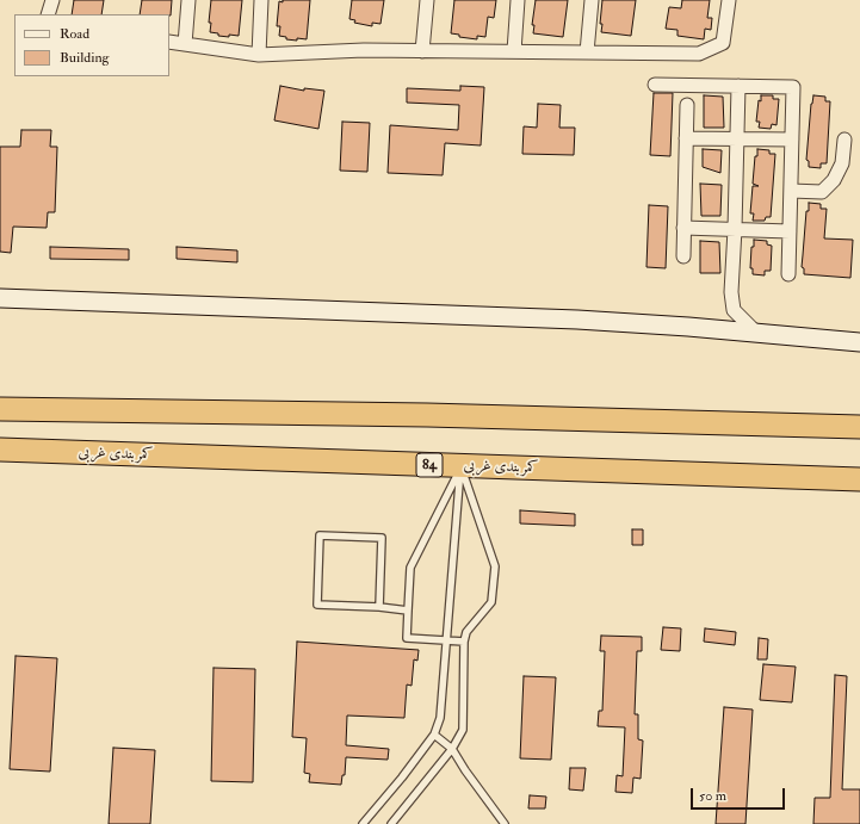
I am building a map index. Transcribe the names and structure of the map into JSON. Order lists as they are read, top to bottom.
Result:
{
  "streets": {
    "highway": ["کمربندی غربی", "84"]
  },
  "legend": ["Road", "Building"],
  "scale_bar": "50 m"
}
